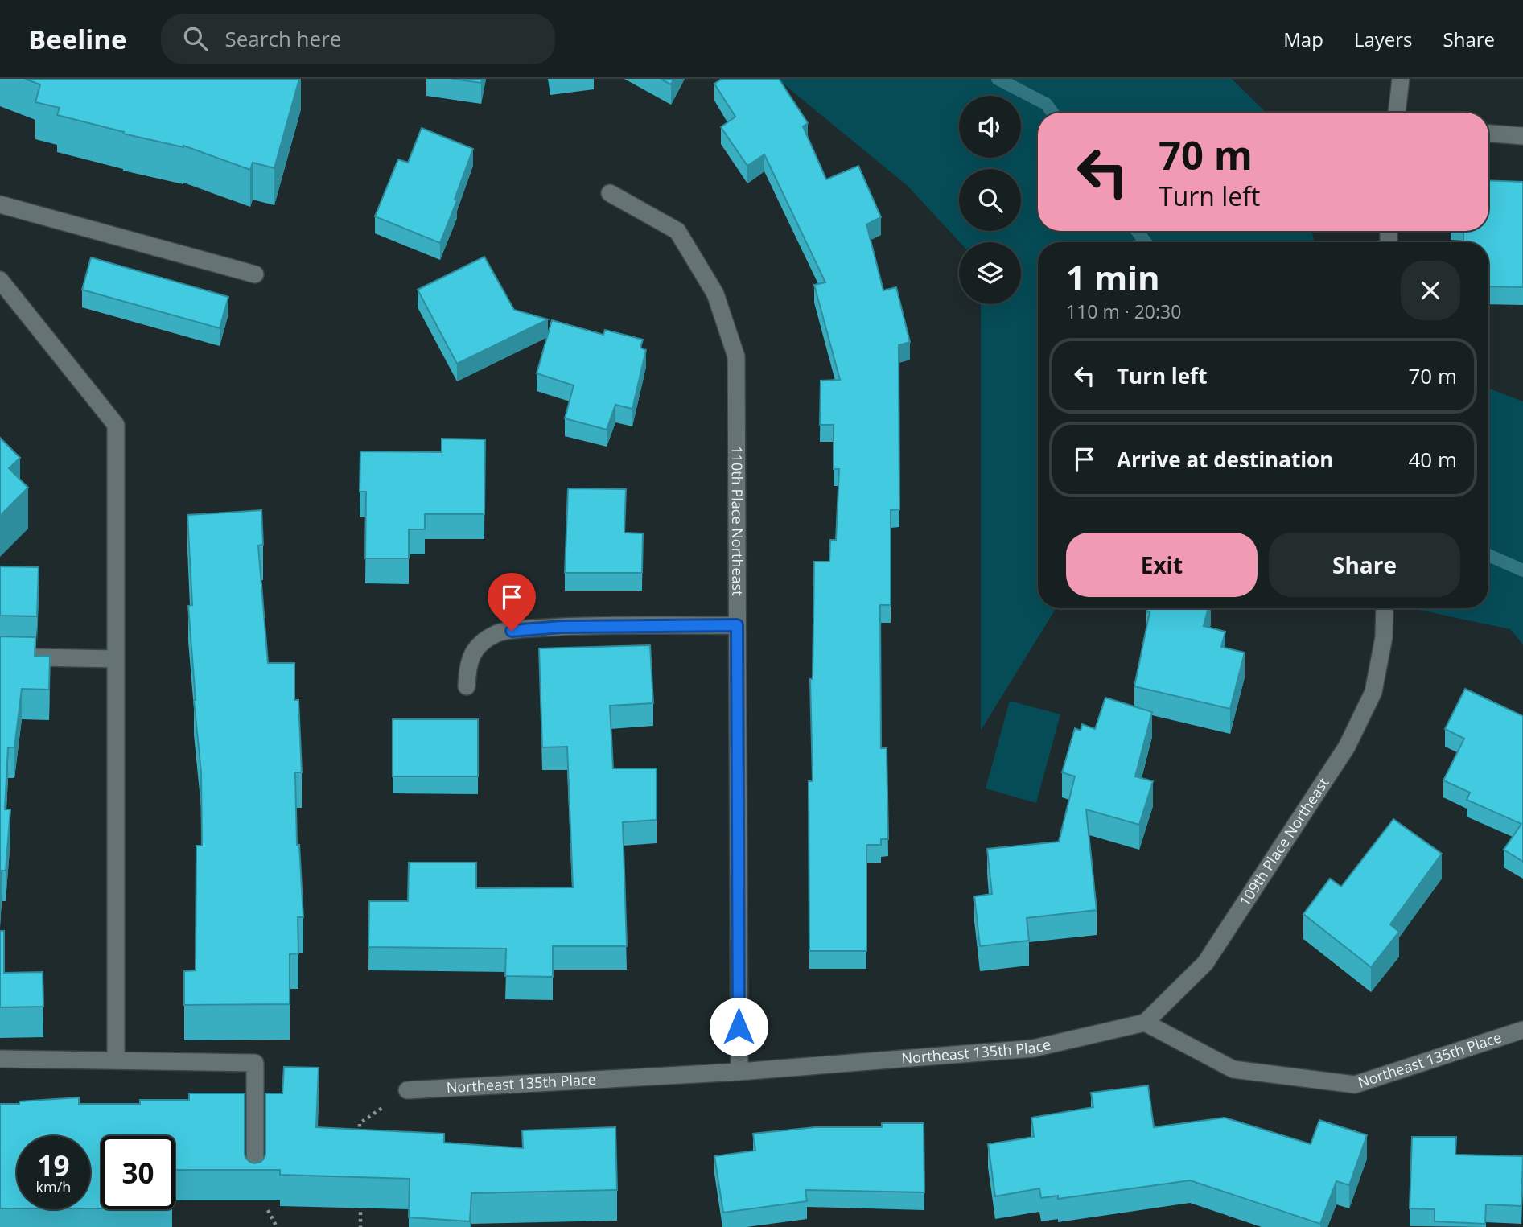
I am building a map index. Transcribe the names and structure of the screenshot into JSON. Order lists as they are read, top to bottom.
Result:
{
  "streets": {
    "street": ["110th Place Northeast", "109th Place Northeast", "Northeast 135th Place"]
  },
  "crossings": [
    ["110th Place Northeast", "Northeast 135th Place"],
    ["109th Place Northeast", "Northeast 135th Place"]
  ],
  "page": {
    "header": "Beeline",
    "search": "Search here",
    "nav": ["Map", "Layers", "Share"],
    "turn": ["70 m", "Turn left"],
    "heading": ["1 min", "110 m · 20:30"],
    "list": [
      {
        "name": "Turn left",
        "value": "70 m"
      },
      {
        "name": "Arrive at destination",
        "value": "40 m"
      }
    ],
    "buttons": ["Exit", "Share"],
    "speed": "19 km/h",
    "limit": "30"
  }
}
